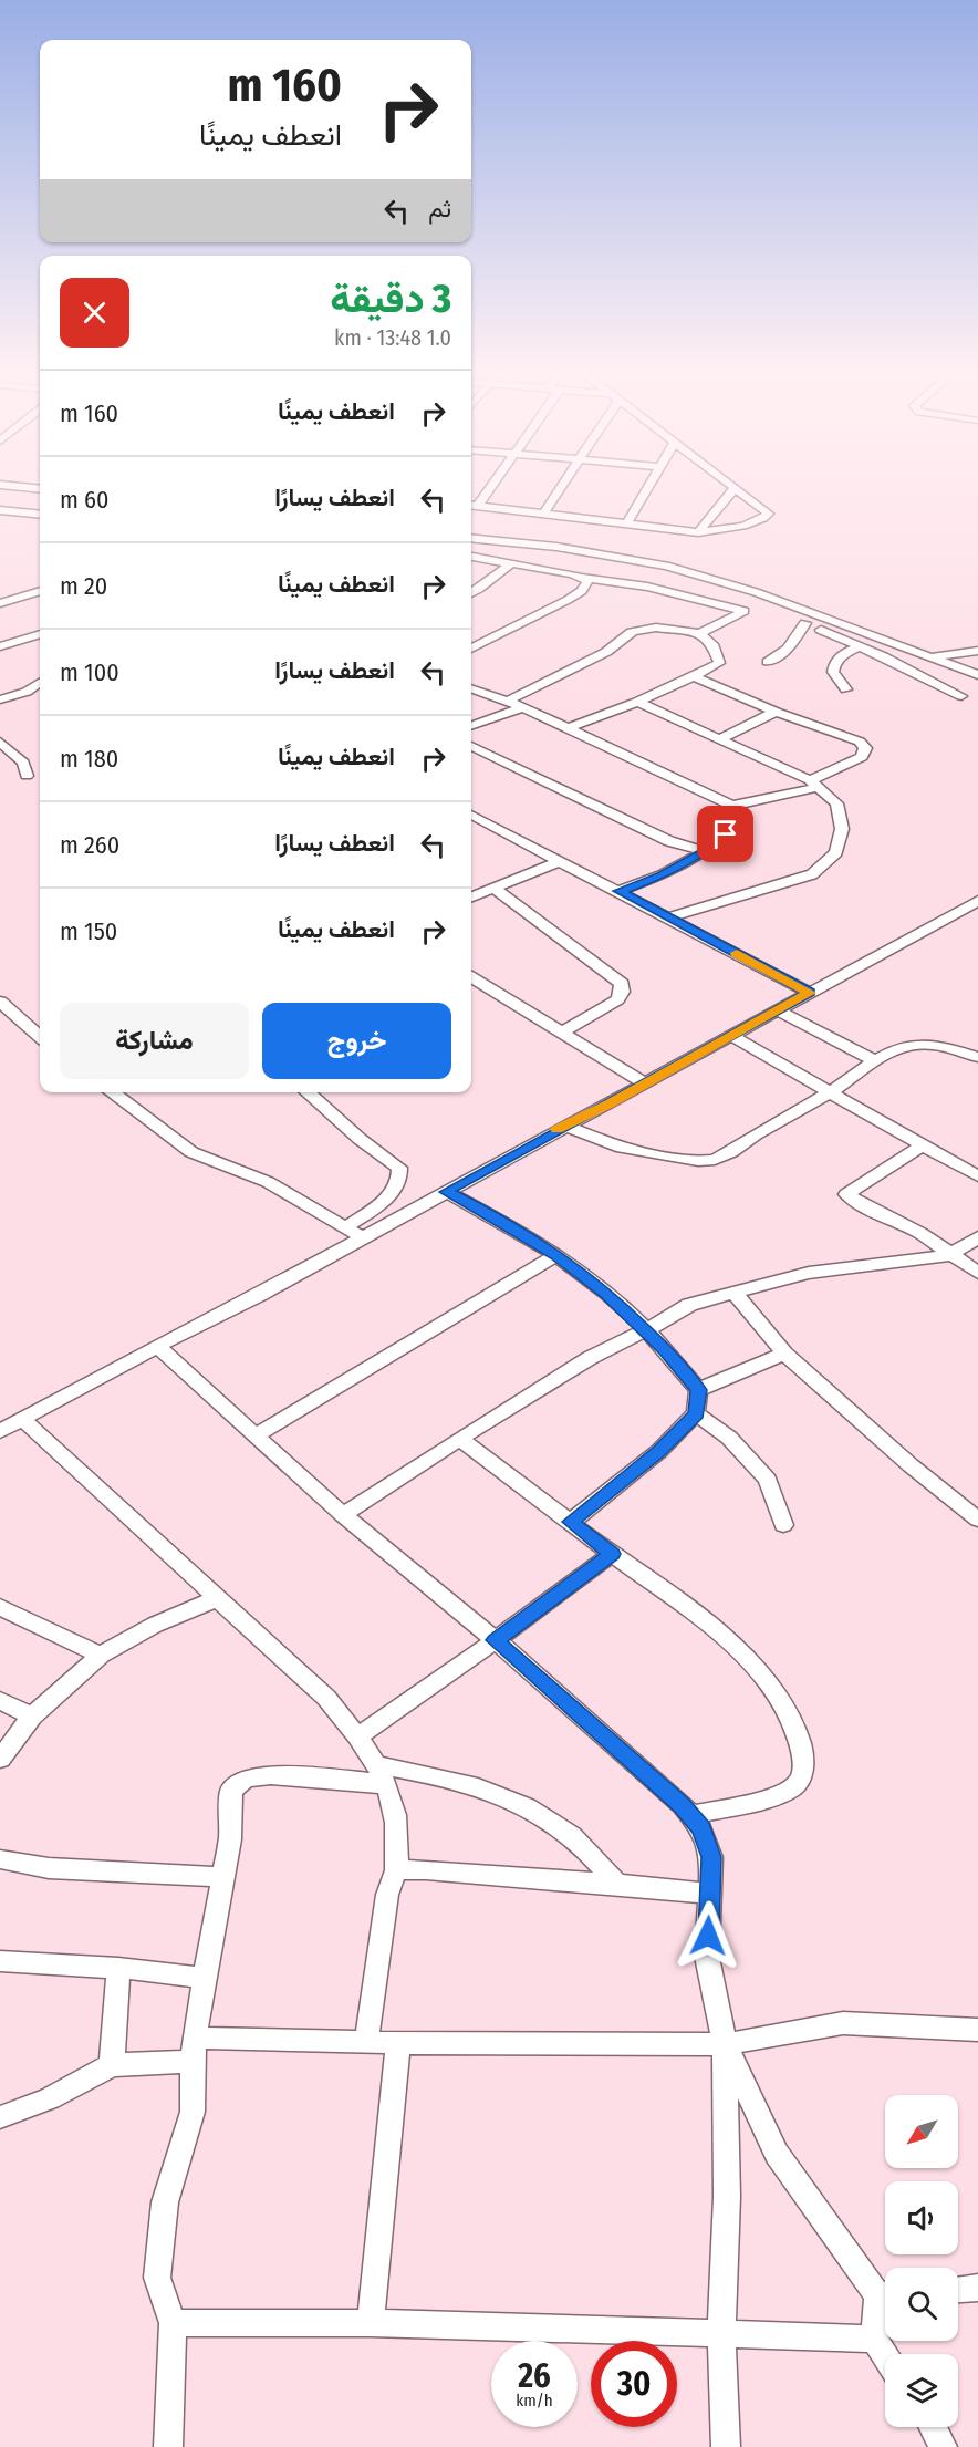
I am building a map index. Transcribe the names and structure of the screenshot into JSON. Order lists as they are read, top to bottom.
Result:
{
  "north": "bottom left",
  "page": {
    "turn": ["160 m", "انعطف يمينًا"],
    "then": "ثم",
    "heading": ["3 دقيقة", "1.0 km · 13:48"],
    "list": [
      {
        "name": "انعطف يمينًا",
        "value": "160 m"
      },
      {
        "name": "انعطف يسارًا",
        "value": "60 m"
      },
      {
        "name": "انعطف يمينًا",
        "value": "20 m"
      },
      {
        "name": "انعطف يسارًا",
        "value": "100 m"
      },
      {
        "name": "انعطف يمينًا",
        "value": "180 m"
      },
      {
        "name": "انعطف يسارًا",
        "value": "260 m"
      },
      {
        "name": "انعطف يمينًا",
        "value": "150 m"
      }
    ],
    "buttons": ["خروج", "مشاركة"],
    "speed": "26 km/h",
    "limit": "30"
  }
}
